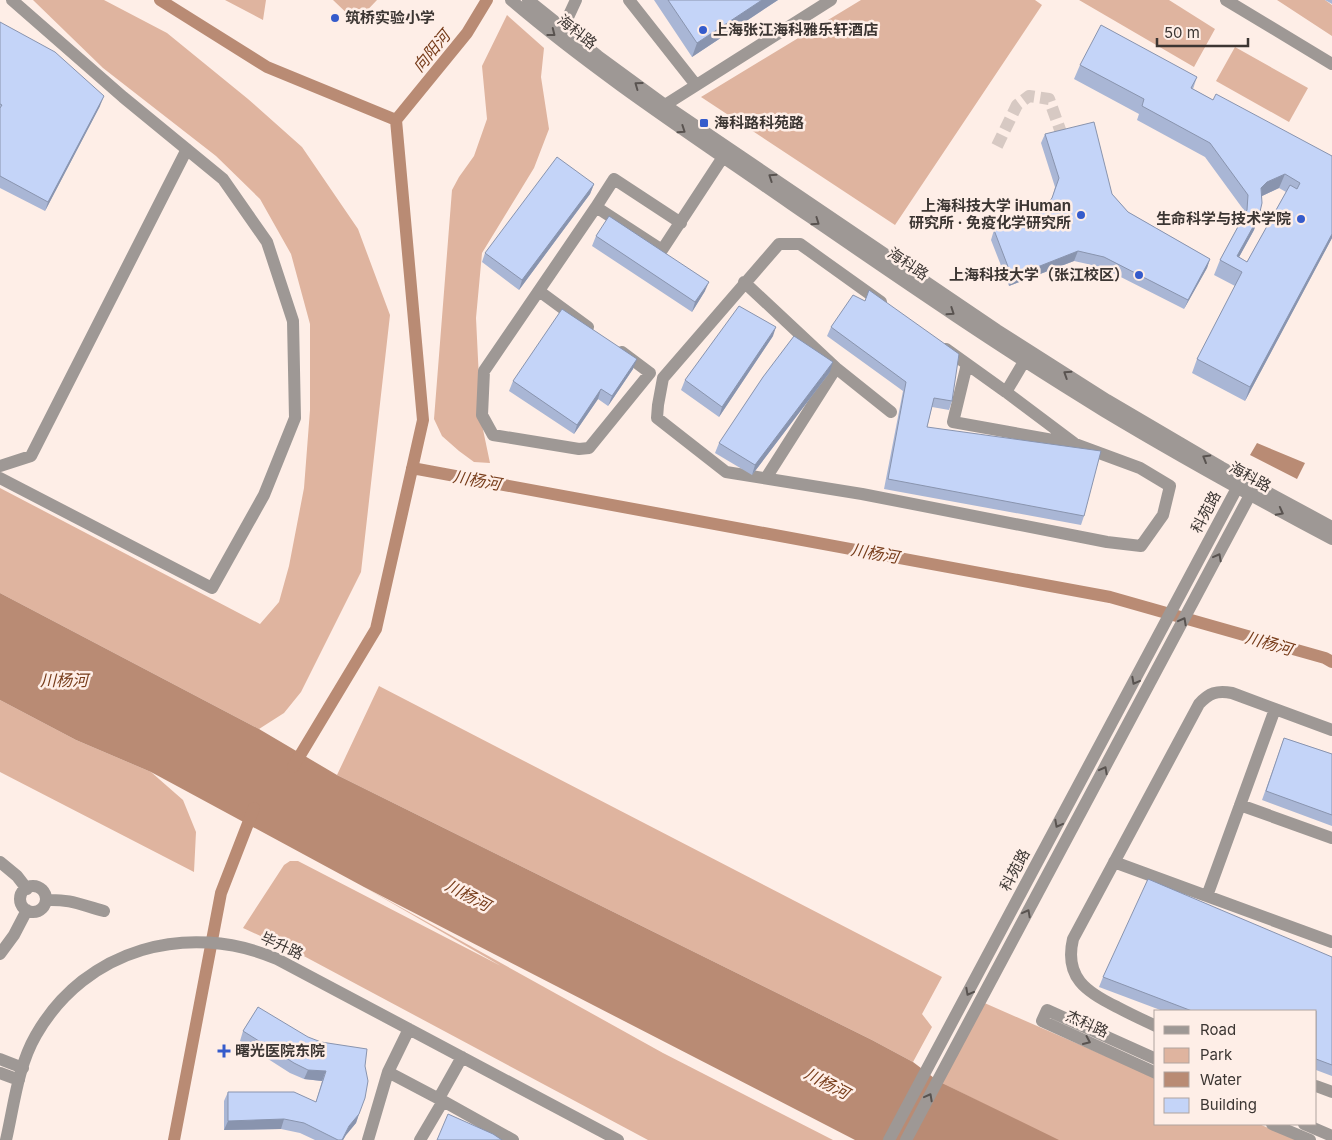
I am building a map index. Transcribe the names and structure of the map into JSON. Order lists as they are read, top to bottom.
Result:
{
  "streets": {
    "street": [
      "海科路",
      "科苑路",
      "毕升路",
      "杰科路"
    ]
  },
  "crossings": [
    ["海科路", "科苑路"]
  ],
  "water": ["向阳河", "川杨河"],
  "places": {
    "other": [
      "筑桥实验小学",
      "上海张江海科雅乐轩酒店",
      "上海科技大学 iHuman 研究所 · 免疫化学研究所",
      "生命科学与技术学院",
      "上海科技大学（张江校区）"
    ],
    "transit": ["海科路科苑路"],
    "health": ["曙光医院东院"]
  },
  "legend": [
    "Road",
    "Park",
    "Water",
    "Building"
  ],
  "scale_bar": "50 m"
}
